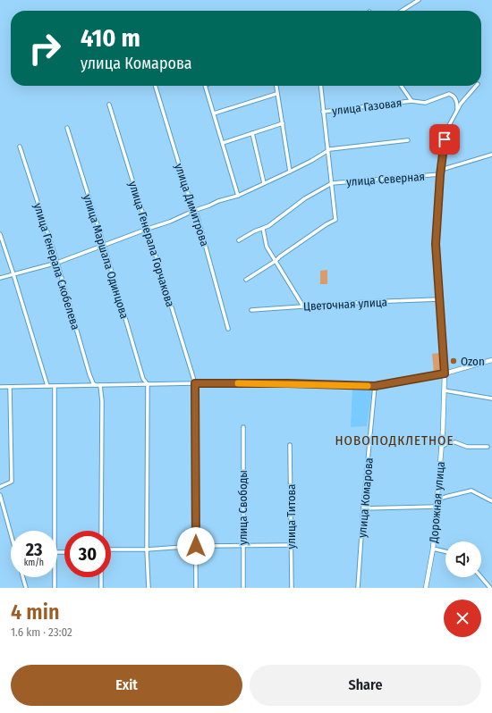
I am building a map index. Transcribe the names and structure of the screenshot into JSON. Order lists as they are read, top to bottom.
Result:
{
  "streets": {
    "street": [
      "улица Газовая",
      "улица Северная",
      "улица Димитрова",
      "улица Генерала Горчакова",
      "улица Маршала Одинцова",
      "улица Генерала Скобелева",
      "Цветочная улица",
      "улица Комарова",
      "Дорожная улица",
      "улица Свободы",
      "улица Титова"
    ]
  },
  "districts": ["НОВОПОДКЛЕТНОЕ"],
  "places": ["Ozon"],
  "page": {
    "turn": ["410 m", "улица Комарова"],
    "speed": "23 km/h",
    "limit": "30",
    "heading": ["4 min", "1.6 km · 23:02"],
    "buttons": ["Exit", "Share"]
  }
}
